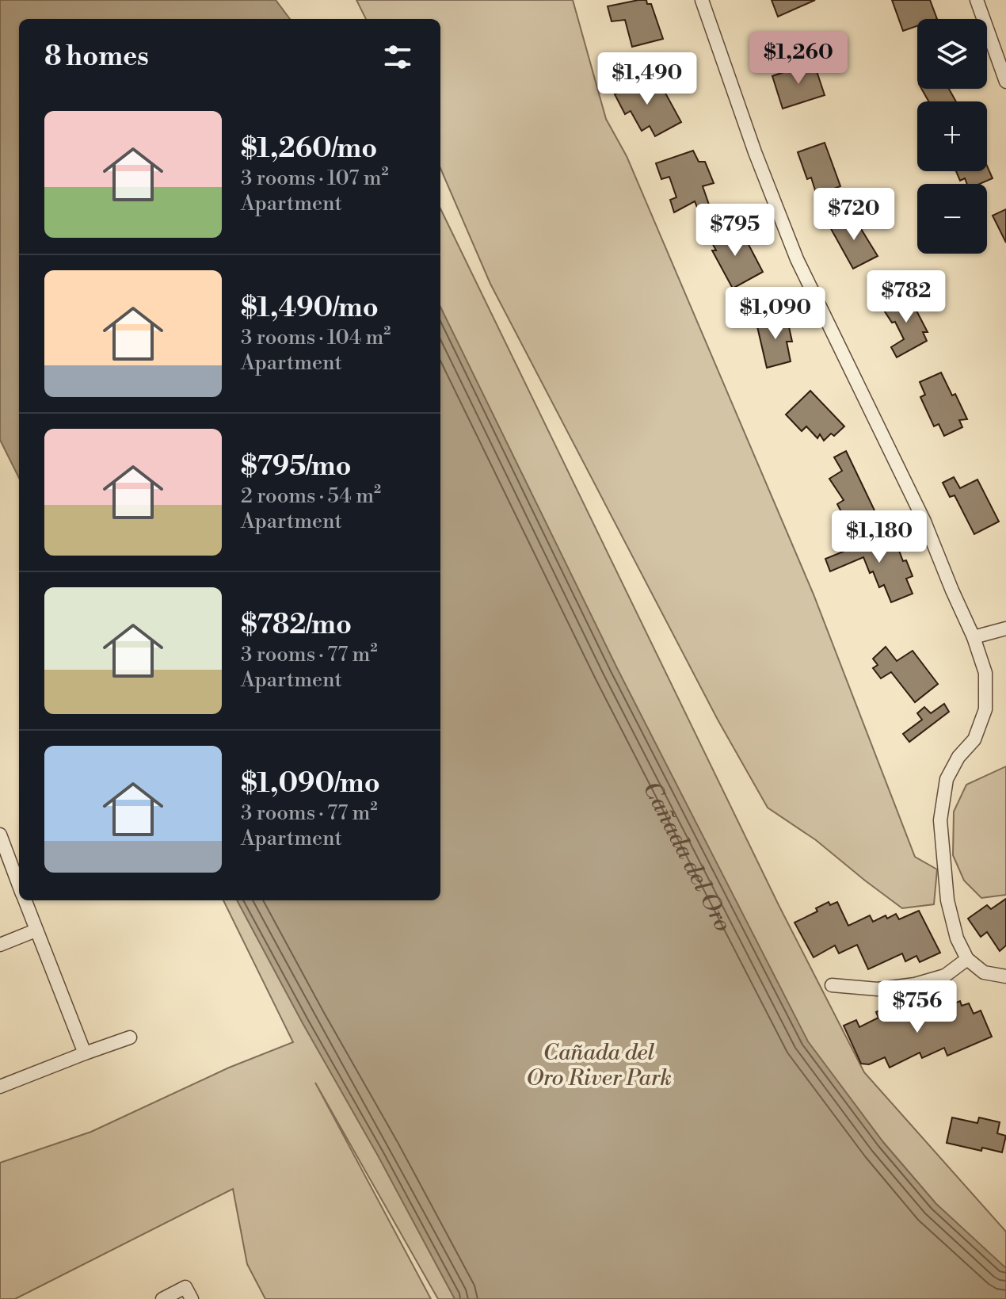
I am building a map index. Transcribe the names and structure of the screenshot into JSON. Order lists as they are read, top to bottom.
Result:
{
  "water": ["Cañada del Oro"],
  "parks": ["Cañada del Oro River Park"],
  "page": {
    "map_buttons": ["+", "−"],
    "heading": "8 homes",
    "price": [
      "$1,260",
      "$1,490",
      "$720",
      "$795",
      "$782",
      "$1,090",
      "$1,180",
      "$756"
    ],
    "list": [
      {
        "name": "$1,260/mo",
        "note": "3 rooms · 107 m² · Apartment"
      },
      {
        "name": "$1,490/mo",
        "note": "3 rooms · 104 m² · Apartment"
      },
      {
        "name": "$795/mo",
        "note": "2 rooms · 54 m² · Apartment"
      },
      {
        "name": "$782/mo",
        "note": "3 rooms · 77 m² · Apartment"
      },
      {
        "name": "$1,090/mo",
        "note": "3 rooms · 77 m² · Apartment"
      }
    ]
  }
}
